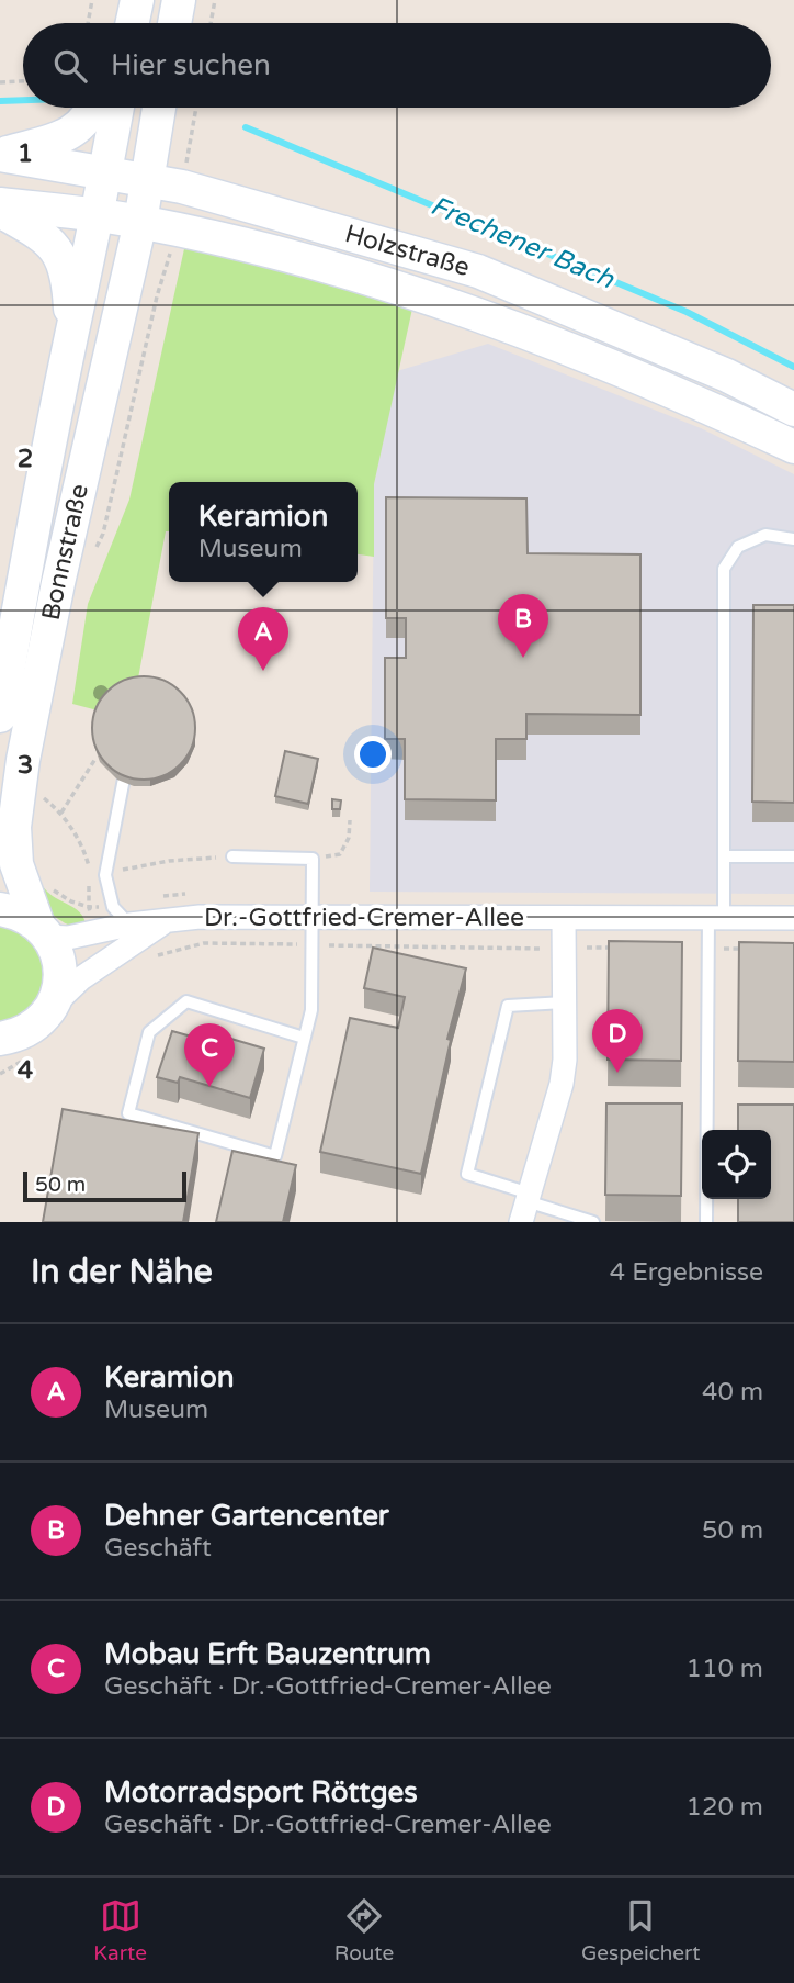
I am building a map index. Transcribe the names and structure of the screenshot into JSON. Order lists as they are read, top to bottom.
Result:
{
  "streets": {
    "main road": ["Holzstraße", "Bonnstraße"],
    "street": ["Dr.-Gottfried-Cremer-Allee"]
  },
  "crossings": [
    ["Holzstraße", "Bonnstraße"],
    ["Bonnstraße", "Dr.-Gottfried-Cremer-Allee"]
  ],
  "water": ["Frechener Bach"],
  "scale_bar": "50 m",
  "page": {
    "search": "Hier suchen",
    "popup": ["Keramion", "Museum"],
    "pins": [
      "B",
      "A",
      "D",
      "C"
    ],
    "scale": "50 m",
    "heading": ["In der Nähe", "4 Ergebnisse"],
    "list": [
      {
        "mark": "A",
        "name": "Keramion",
        "note": "Museum",
        "value": "40 m"
      },
      {
        "mark": "B",
        "name": "Dehner Gartencenter",
        "note": "Geschäft",
        "value": "50 m"
      },
      {
        "mark": "C",
        "name": "Mobau Erft Bauzentrum",
        "note": "Geschäft · Dr.-Gottfried-Cremer-Allee",
        "value": "110 m"
      },
      {
        "mark": "D",
        "name": "Motorradsport Röttges",
        "note": "Geschäft · Dr.-Gottfried-Cremer-Allee",
        "value": "120 m"
      }
    ],
    "nav": ["Karte", "Route", "Gespeichert"]
  },
  "grid": {
    "rows": [
      "1",
      "2",
      "3",
      "4"
    ]
  }
}
